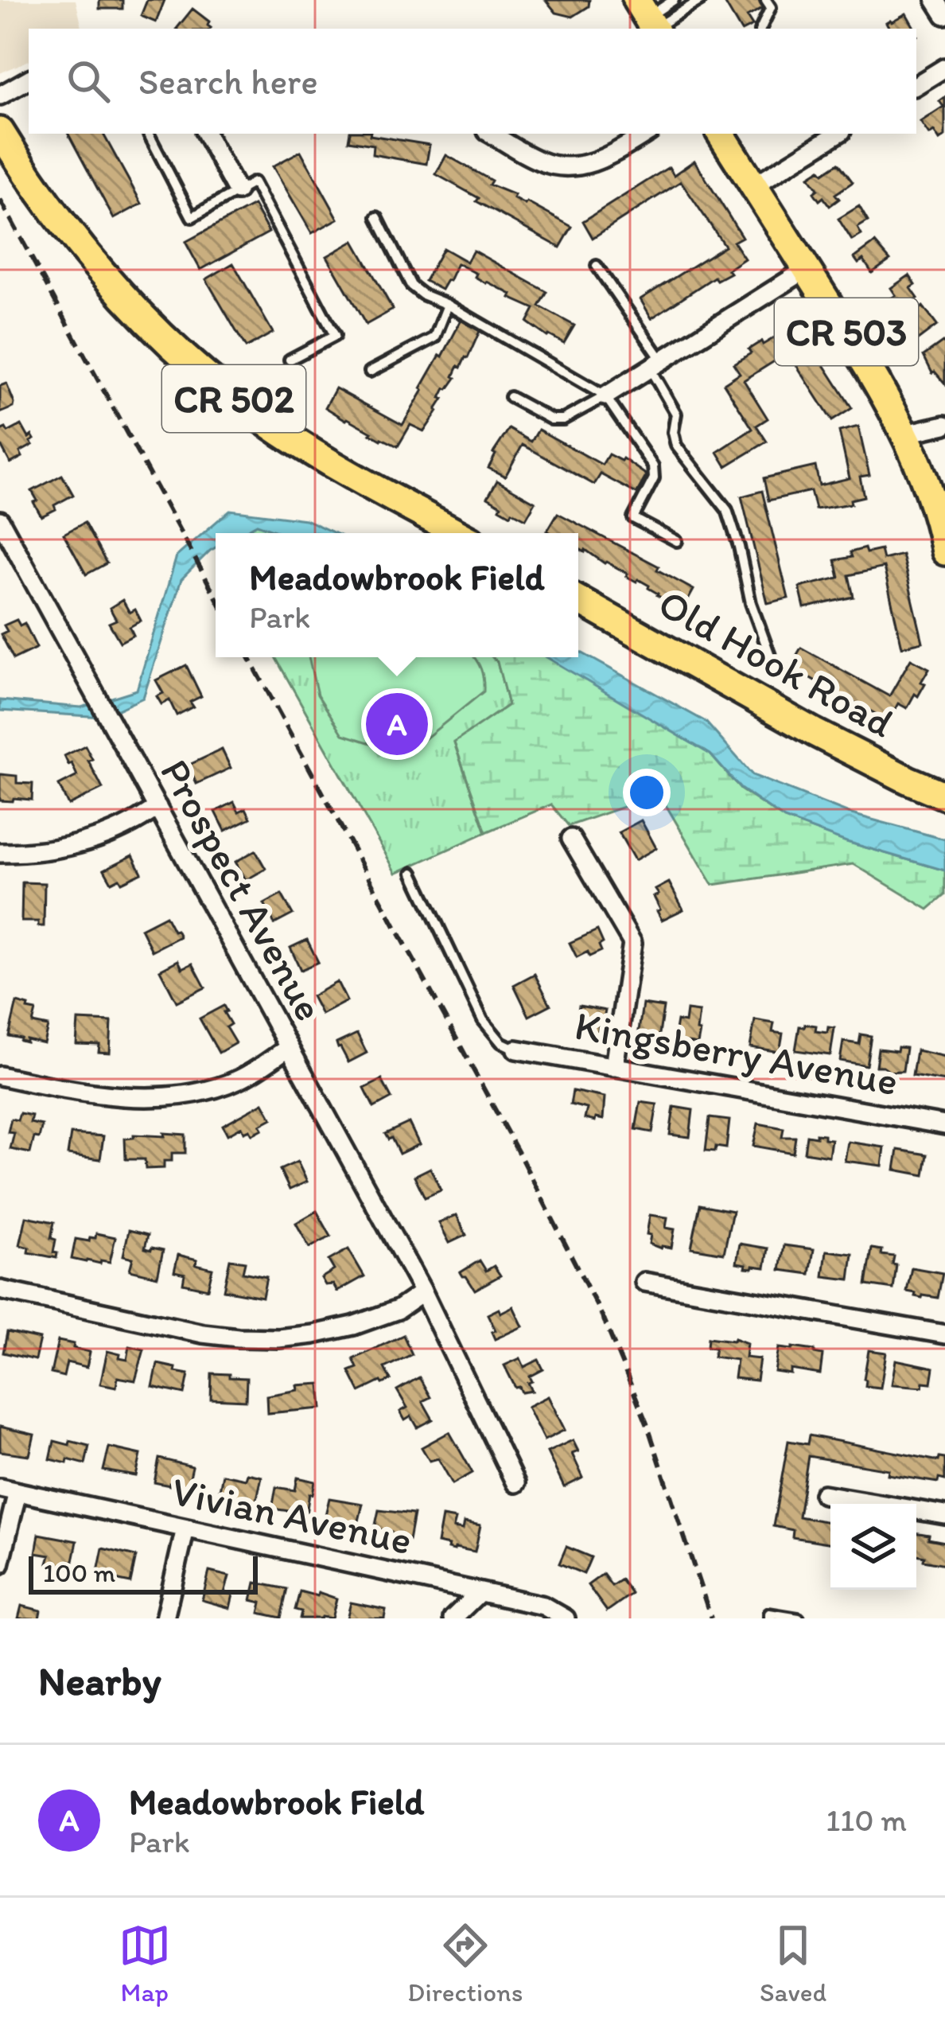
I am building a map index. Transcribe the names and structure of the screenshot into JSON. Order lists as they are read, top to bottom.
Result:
{
  "streets": {
    "main road": ["CR 503", "CR 502", "Old Hook Road"],
    "street": ["Prospect Avenue", "Kingsberry Avenue", "Vivian Avenue"]
  },
  "scale_bar": "100 m",
  "page": {
    "search": "Search here",
    "popup": ["Meadowbrook Field", "Park"],
    "pins": "A",
    "scale": "100 m",
    "heading": "Nearby",
    "list": [
      {
        "mark": "A",
        "name": "Meadowbrook Field",
        "note": "Park",
        "value": "110 m"
      }
    ],
    "nav": ["Map", "Directions", "Saved"]
  }
}
